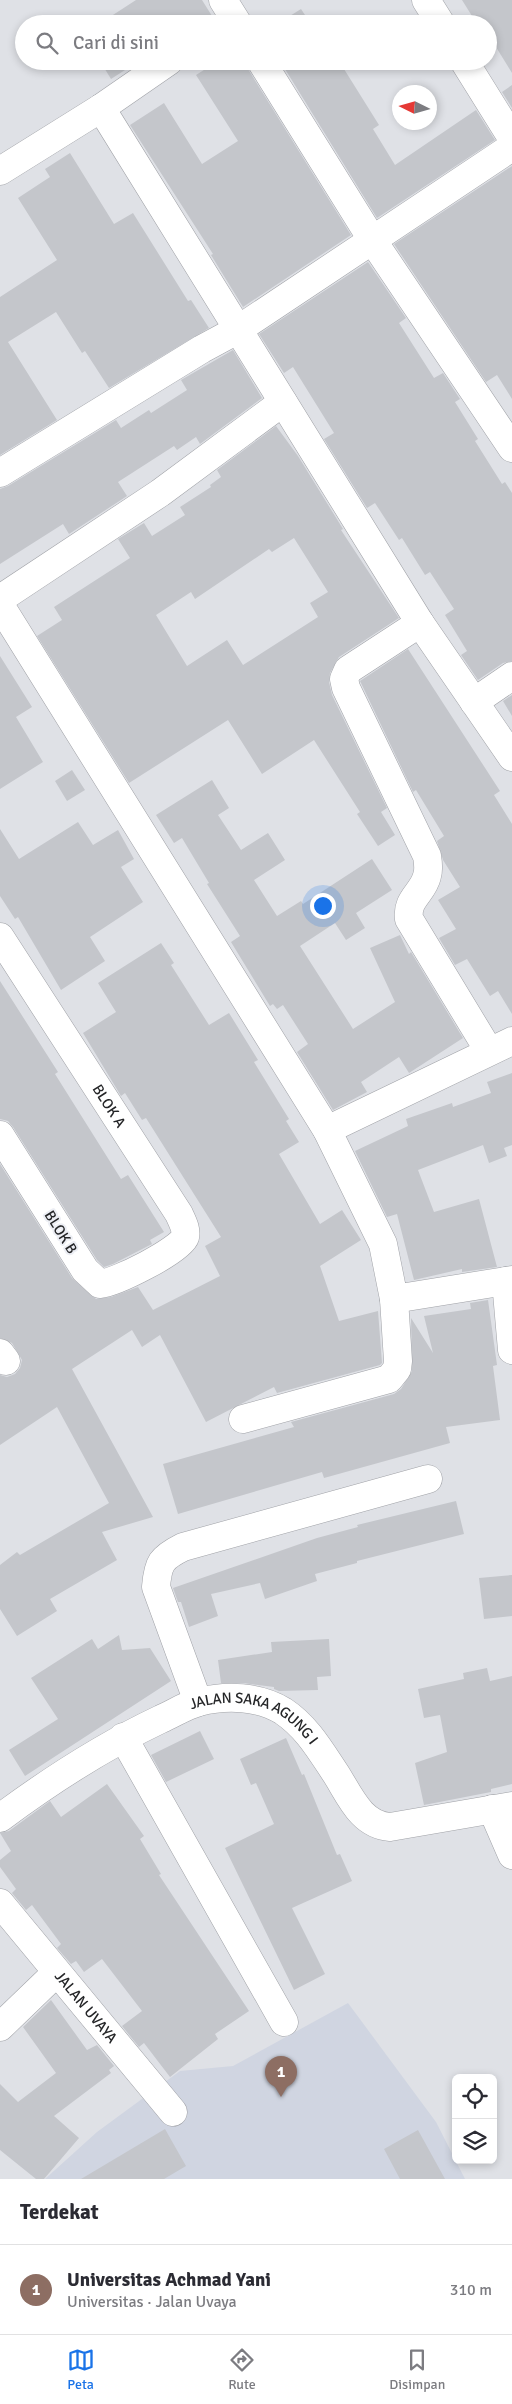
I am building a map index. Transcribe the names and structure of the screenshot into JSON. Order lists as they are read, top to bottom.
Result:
{
  "streets": {
    "street": [
      "BLOK A",
      "BLOK B",
      "JALAN SAKA AGUNG I",
      "JALAN UVAYA"
    ]
  },
  "crossings": [
    ["BLOK A", "BLOK B"]
  ],
  "north": "left",
  "page": {
    "search": "Cari di sini",
    "pins": "1",
    "heading": "Terdekat",
    "list": [
      {
        "mark": "1",
        "name": "Universitas Achmad Yani",
        "note": "Universitas · Jalan Uvaya",
        "value": "310 m"
      }
    ],
    "nav": ["Peta", "Rute", "Disimpan"]
  }
}
